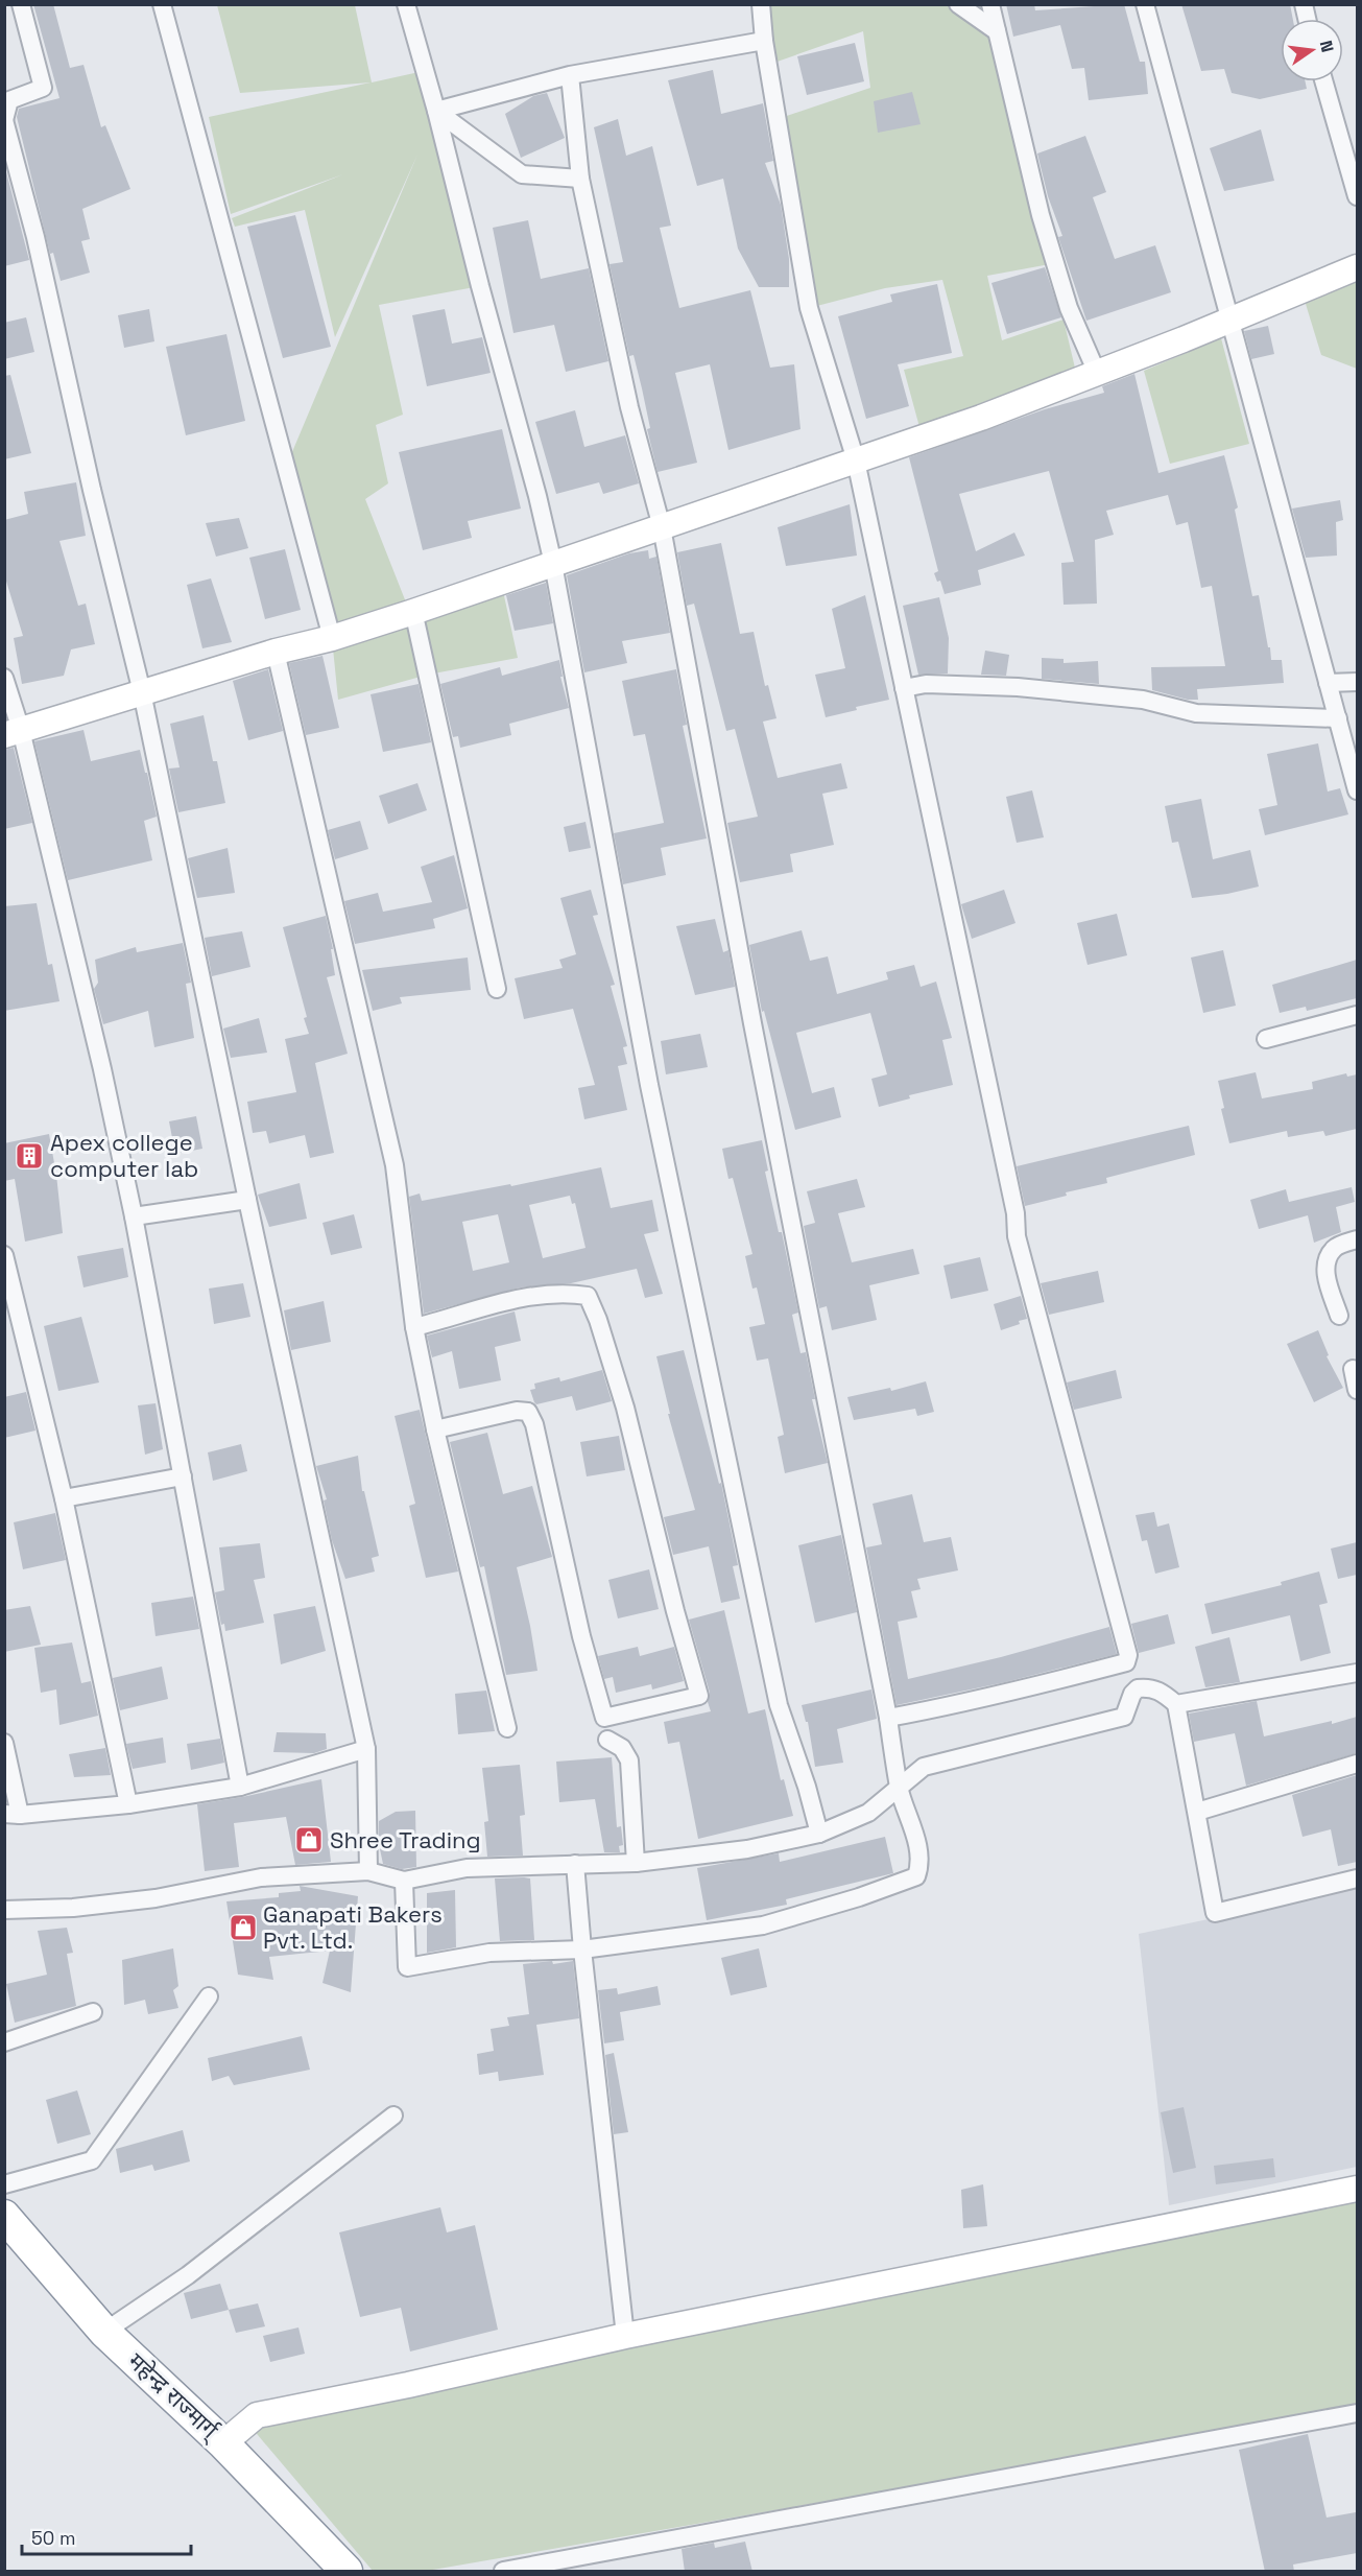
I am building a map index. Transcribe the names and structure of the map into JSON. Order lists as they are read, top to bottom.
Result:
{
  "streets": {
    "highway": ["महेन्द्र राज्मार्ग्"]
  },
  "places": {
    "building": ["Apex college computer lab"],
    "shop": ["Shree Trading", "Ganapati Bakers Pvt. Ltd."]
  },
  "scale_bar": "50 m",
  "north": "right"
}
